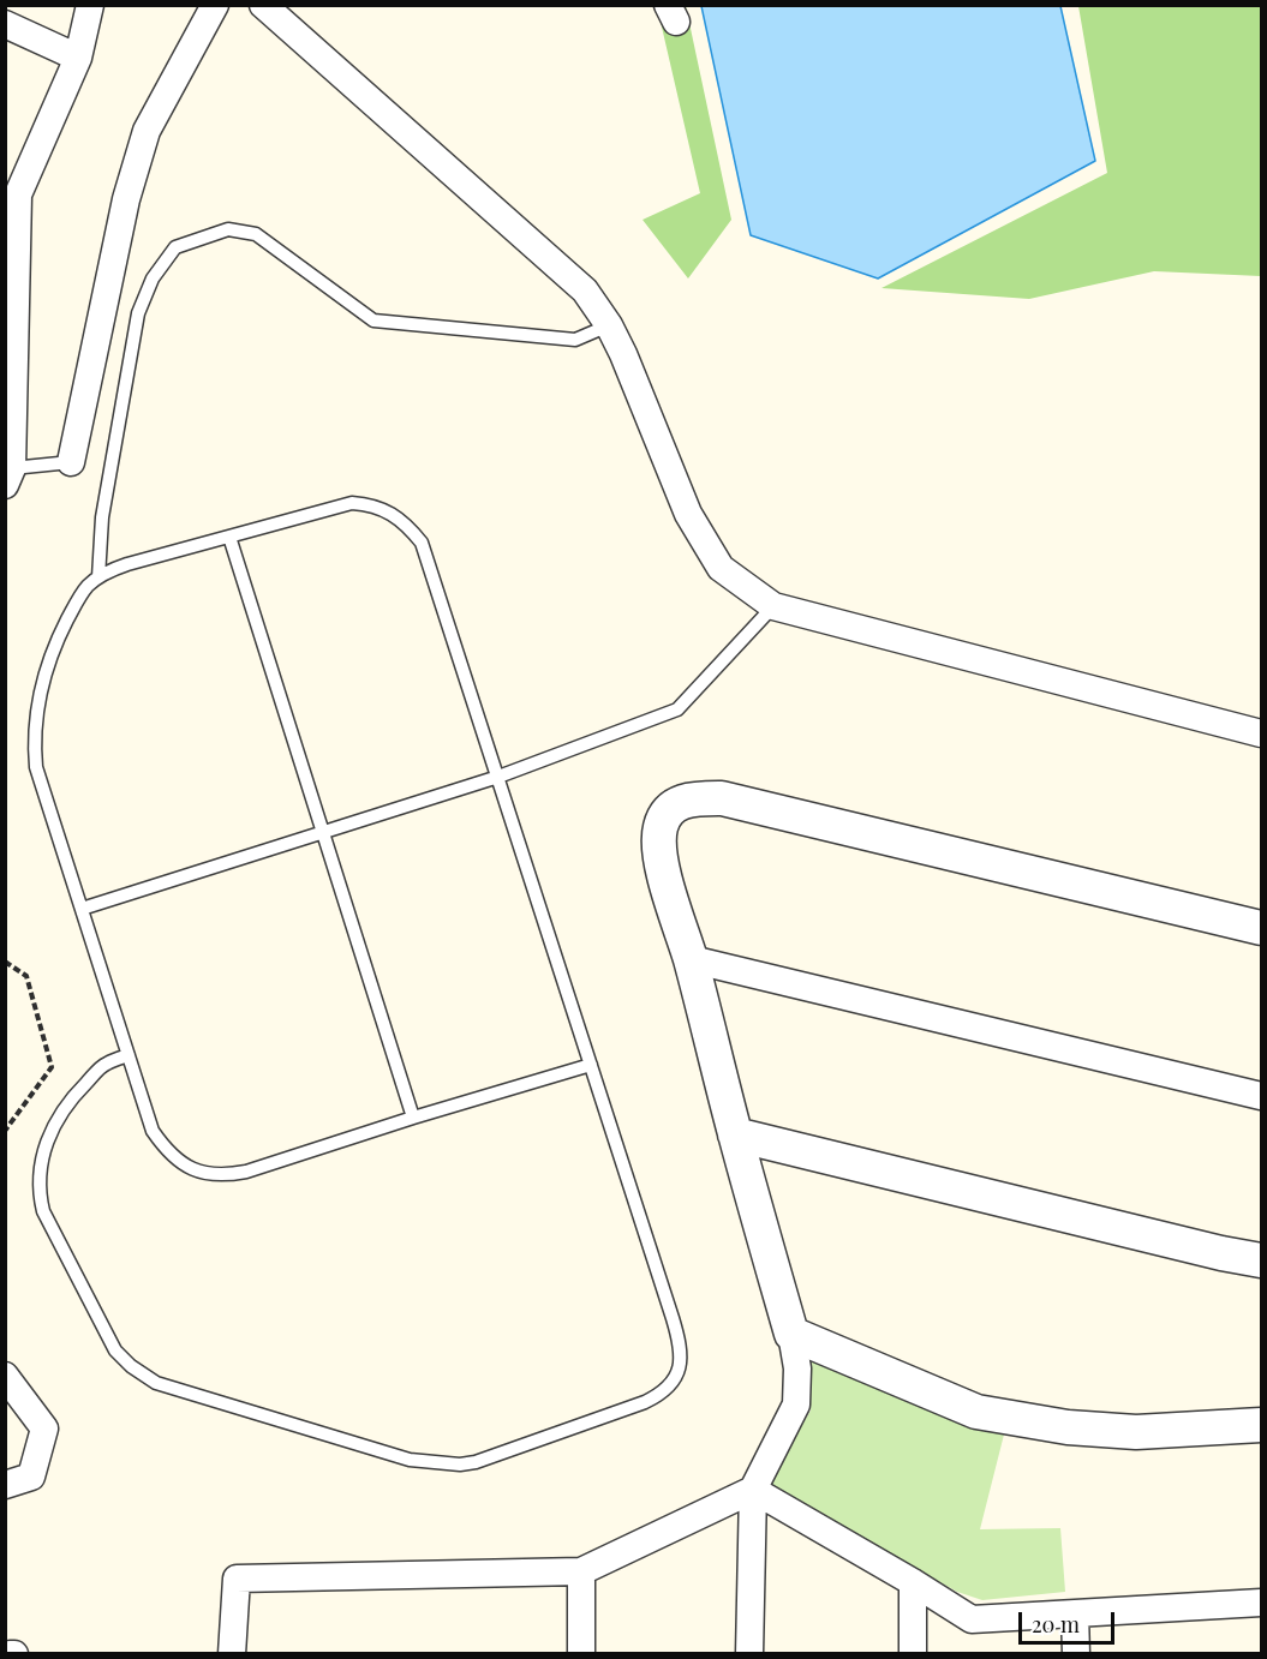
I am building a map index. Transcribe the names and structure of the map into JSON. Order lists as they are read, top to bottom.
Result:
{
  "scale_bar": "20 m"
}
